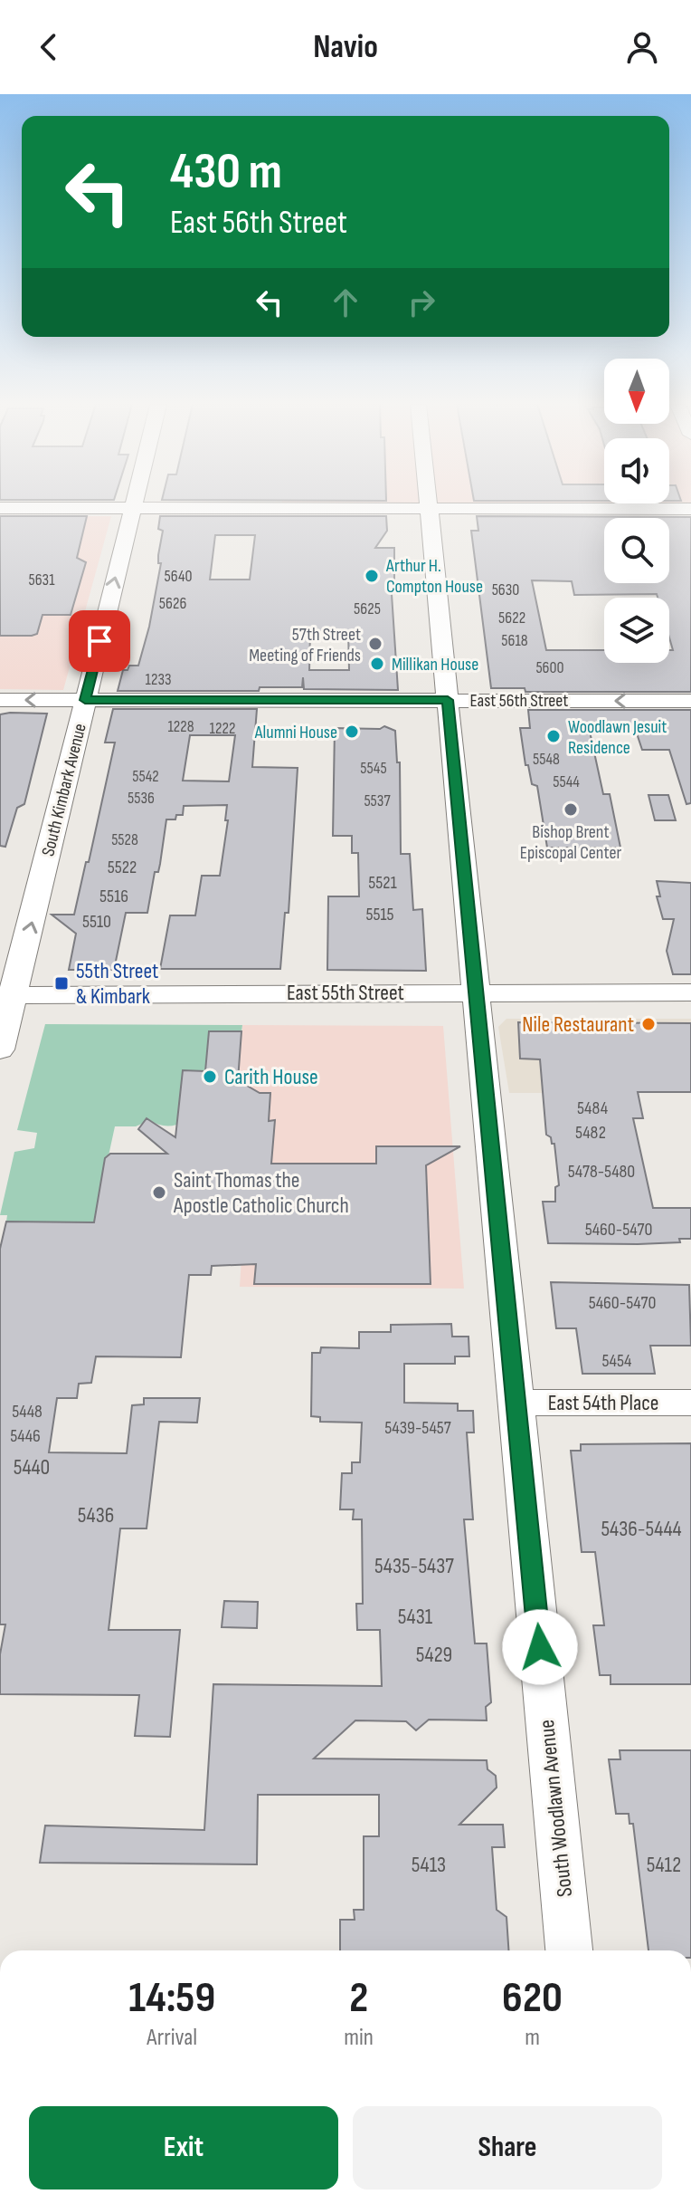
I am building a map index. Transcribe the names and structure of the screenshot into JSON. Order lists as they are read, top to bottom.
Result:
{
  "streets": {
    "street": [
      "East 56th Street",
      "South Kimbark Avenue",
      "East 55th Street",
      "East 54th Place",
      "South Woodlawn Avenue"
    ]
  },
  "crossings": [
    ["East 56th Street", "South Kimbark Avenue"],
    ["East 56th Street", "South Woodlawn Avenue"],
    ["South Kimbark Avenue", "East 55th Street"],
    ["East 55th Street", "South Woodlawn Avenue"],
    ["East 54th Place", "South Woodlawn Avenue"]
  ],
  "one_way": ["South Kimbark Avenue"],
  "places": {
    "other": [
      "Arthur H. Compton House",
      "57th Street Meeting of Friends",
      "Millikan House",
      "Alumni House",
      "Woodlawn Jesuit Residence",
      "Bishop Brent Episcopal Center",
      "Nile Restaurant",
      "Carith House",
      "Saint Thomas the Apostle Catholic Church"
    ],
    "transit": ["55th Street & Kimbark"]
  },
  "house_numbers": [
    "5640",
    "5631",
    "5630",
    "5626",
    "5625",
    "5622",
    "5618",
    "5600",
    "1233",
    "1228",
    "1222",
    "5548",
    "5545",
    "5542",
    "5544",
    "5536",
    "5537",
    "5528",
    "5522",
    "5521",
    "5516",
    "5515",
    "5510",
    "5484",
    "5482",
    "5478-5480",
    "5460-5470",
    "5460-5470",
    "5454",
    "5448",
    "5439-5457",
    "5446",
    "5440",
    "5436",
    "5436-5444",
    "5435-5437",
    "5431",
    "5429",
    "5413",
    "5412"
  ],
  "north": "bottom",
  "page": {
    "header": "Navio",
    "turn": ["430 m", "East 56th Street"],
    "eta": [
      "14:59",
      "Arrival",
      "2",
      "min",
      "620",
      "m"
    ],
    "buttons": ["Exit", "Share"]
  }
}
